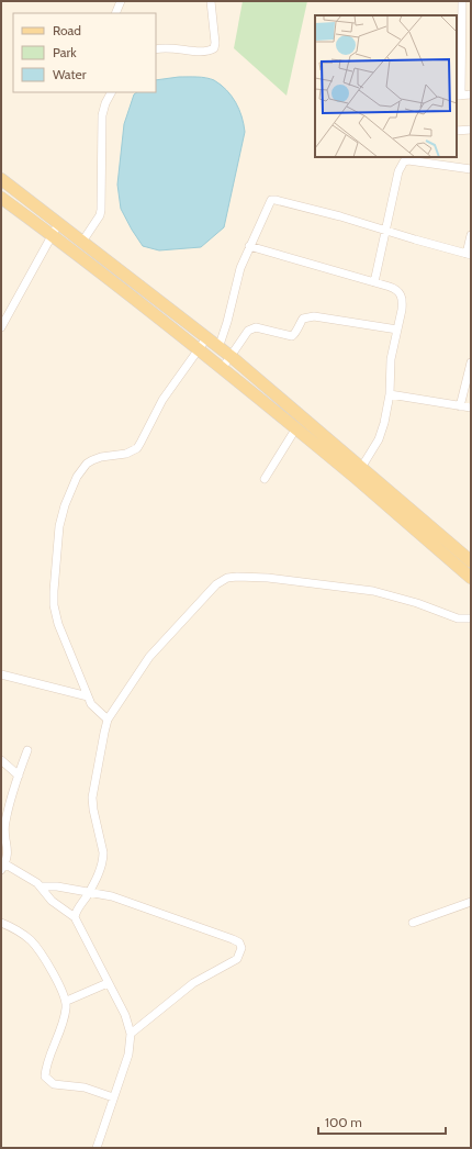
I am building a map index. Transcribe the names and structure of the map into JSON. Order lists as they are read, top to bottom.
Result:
{
  "legend": ["Road", "Park", "Water"],
  "scale_bar": "100 m"
}
